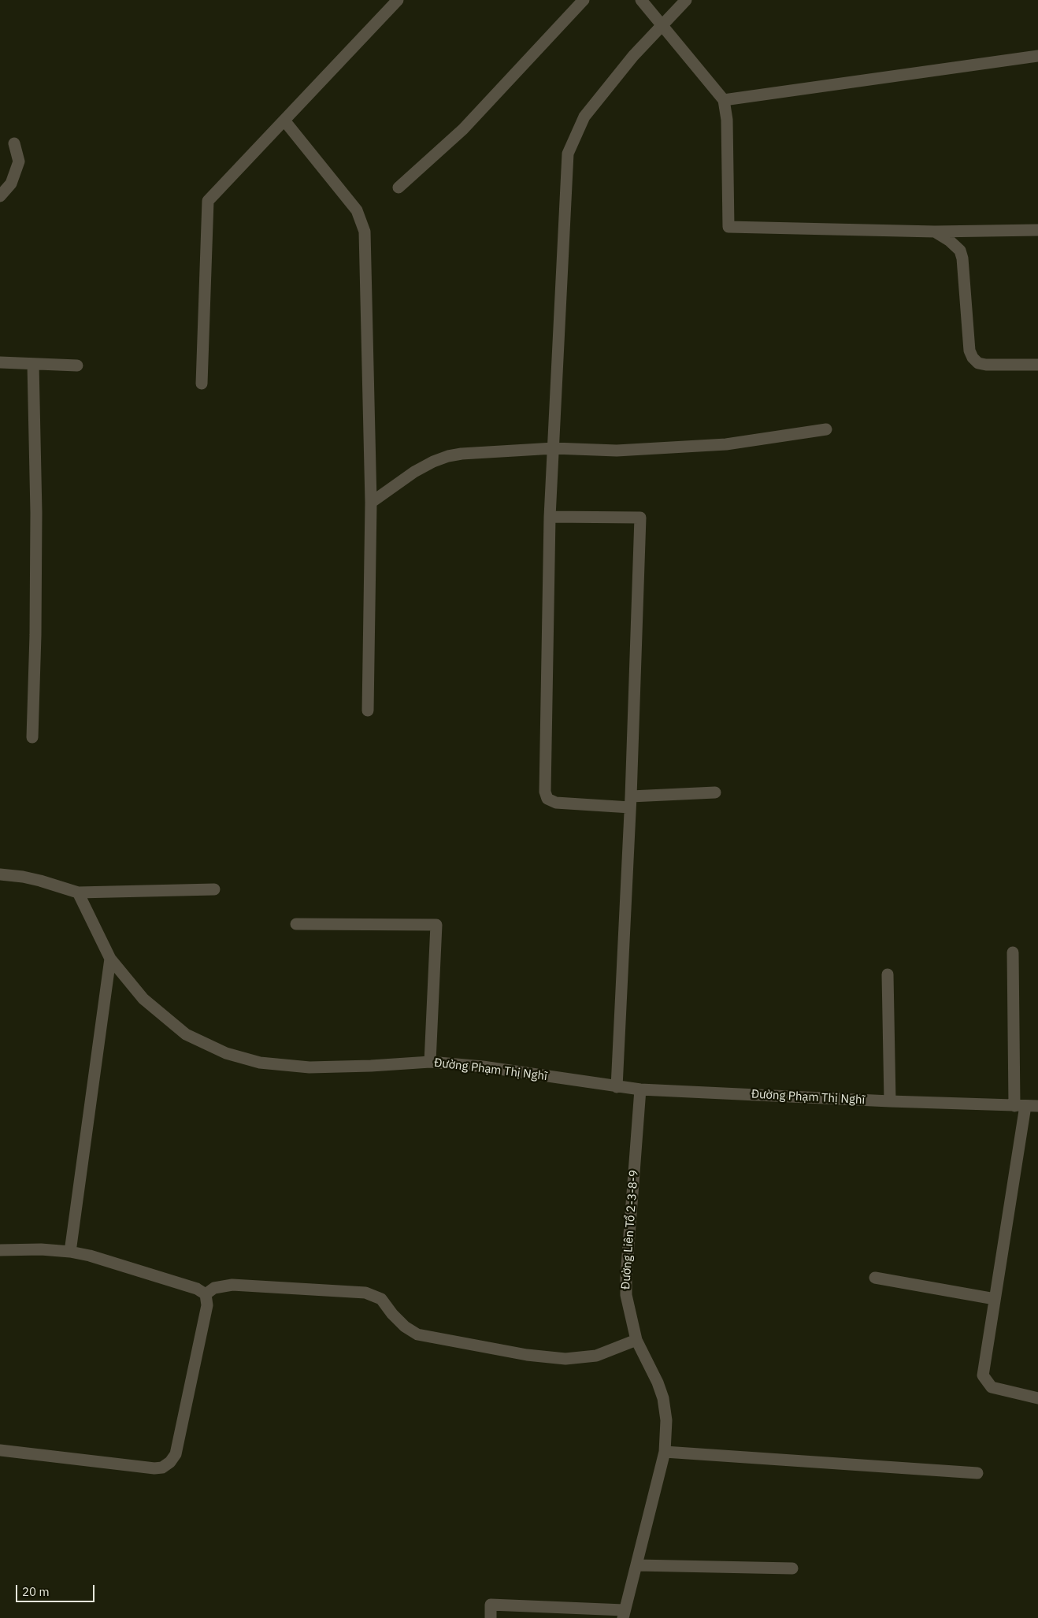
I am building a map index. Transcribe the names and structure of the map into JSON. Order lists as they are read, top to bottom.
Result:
{
  "streets": {
    "street": ["Đường Phạm Thị Nghĩ", "Đường Liên Tổ 2-3-8-9"]
  },
  "crossings": [
    ["Đường Phạm Thị Nghĩ", "Đường Liên Tổ 2-3-8-9"]
  ],
  "scale_bar": "20 m"
}
